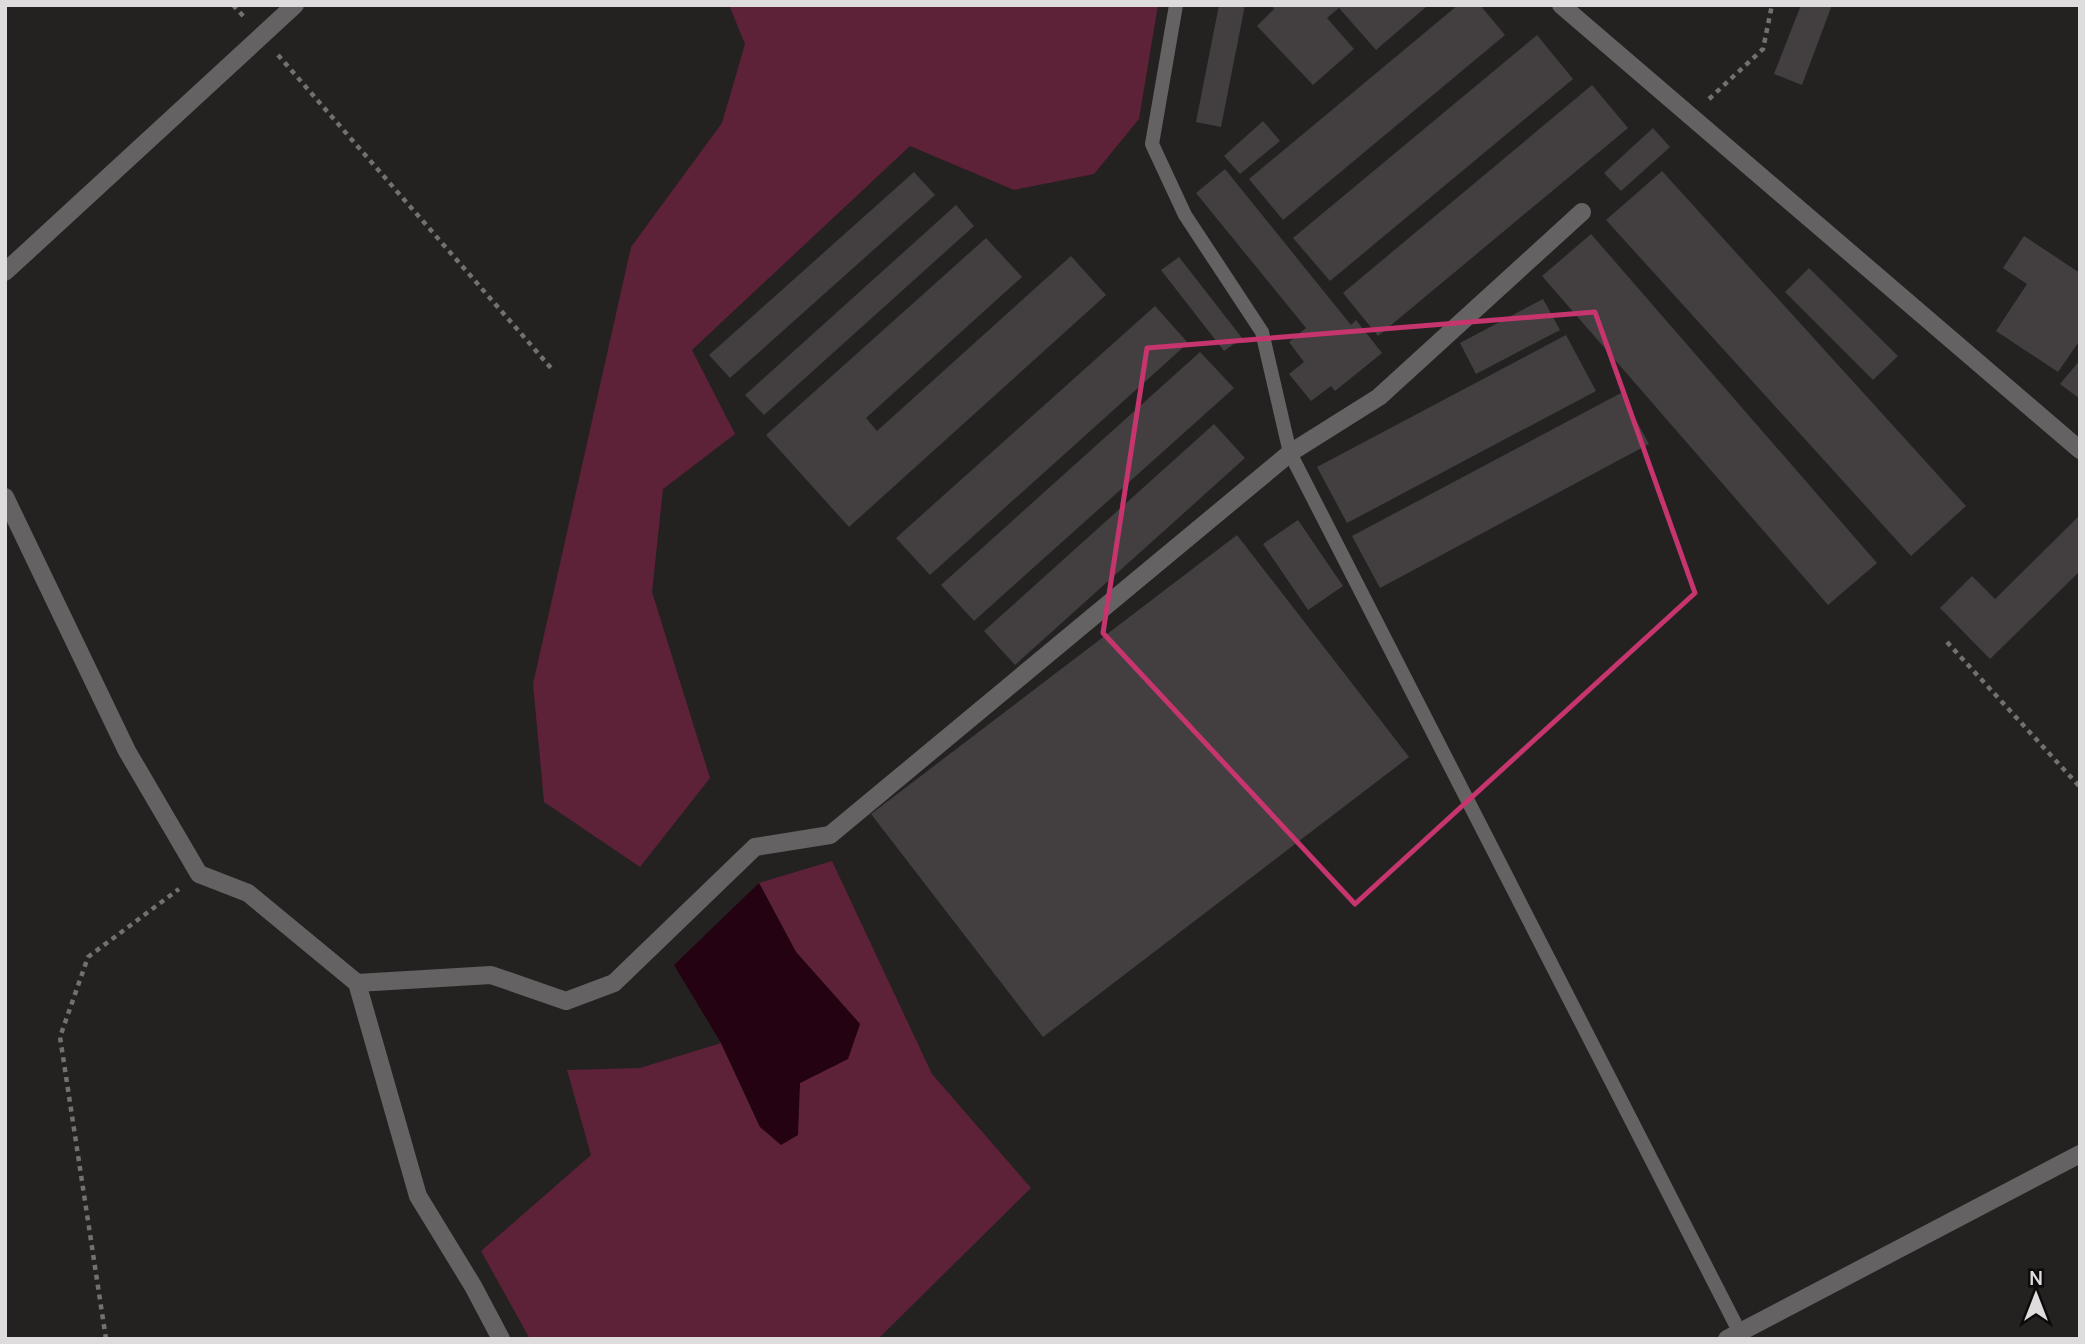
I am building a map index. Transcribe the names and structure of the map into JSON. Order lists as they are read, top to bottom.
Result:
{
  "north": "top"
}
